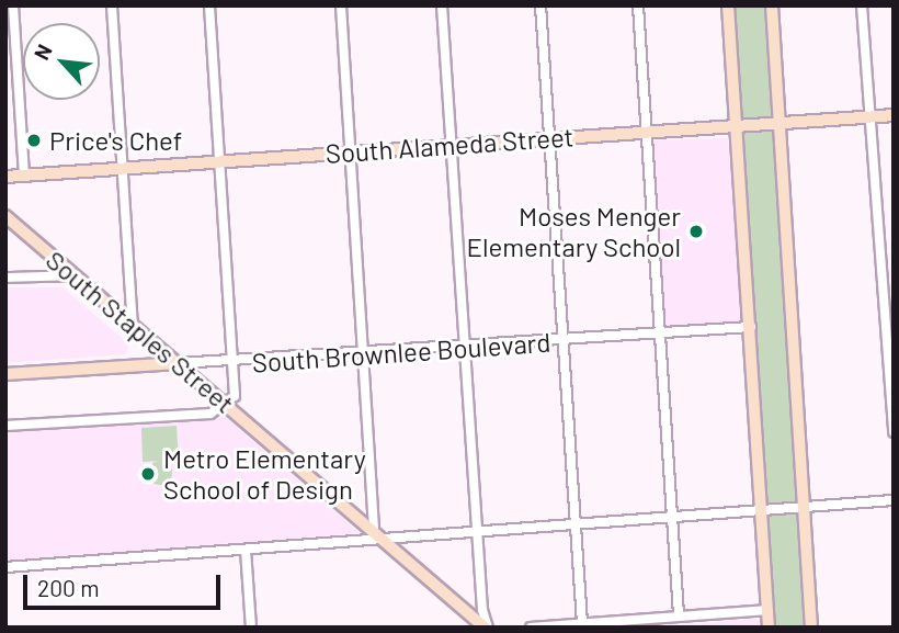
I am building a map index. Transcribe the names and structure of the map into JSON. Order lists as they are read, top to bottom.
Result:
{
  "streets": {
    "main road": ["South Alameda Street", "South Staples Street", "South Brownlee Boulevard"]
  },
  "crossings": [
    ["South Staples Street", "South Brownlee Boulevard"]
  ],
  "places": ["Price's Chef", "Moses Menger Elementary School", "Metro Elementary School of Design"],
  "scale_bar": "200 m",
  "north": "top left"
}
